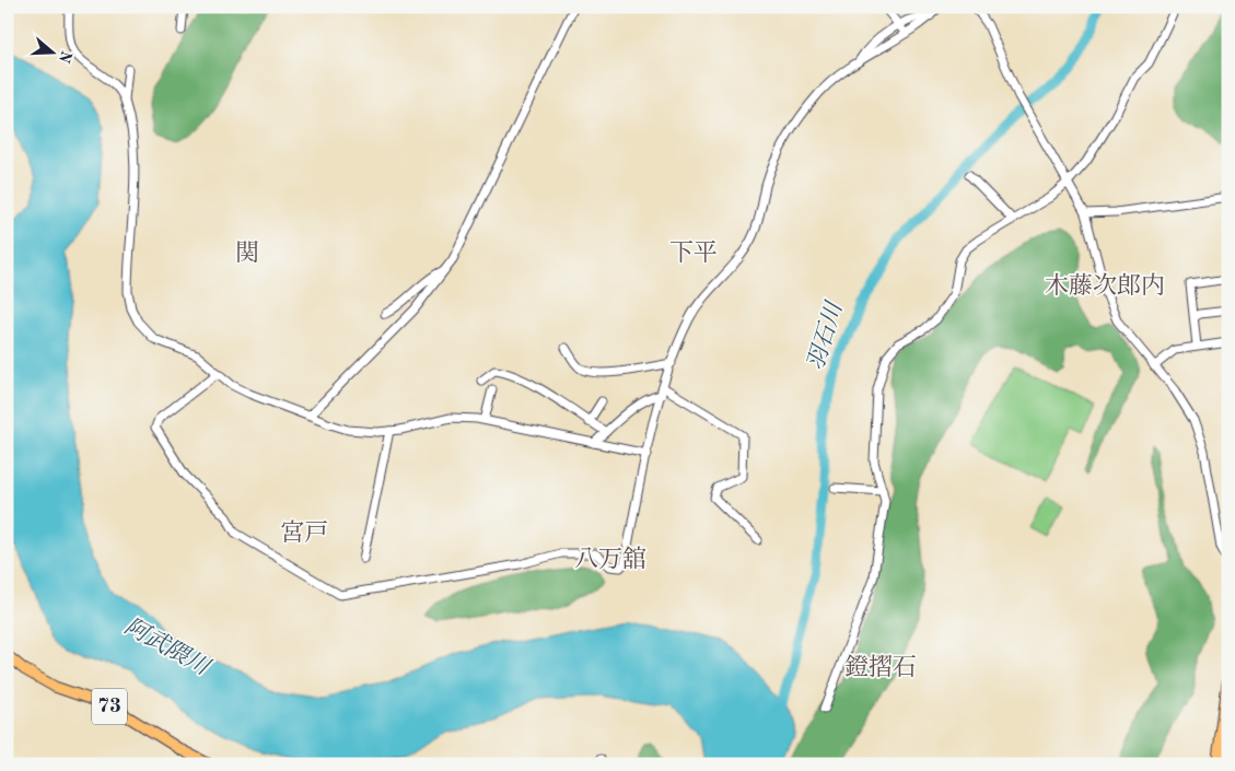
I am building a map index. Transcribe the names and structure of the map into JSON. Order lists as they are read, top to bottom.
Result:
{
  "streets": {
    "main road": ["73"]
  },
  "districts": [
    "関",
    "下平",
    "木藤次郎内",
    "宮戸",
    "八万舘",
    "鐙摺石"
  ],
  "water": ["羽石川", "阿武隈川"],
  "north": "right"
}
